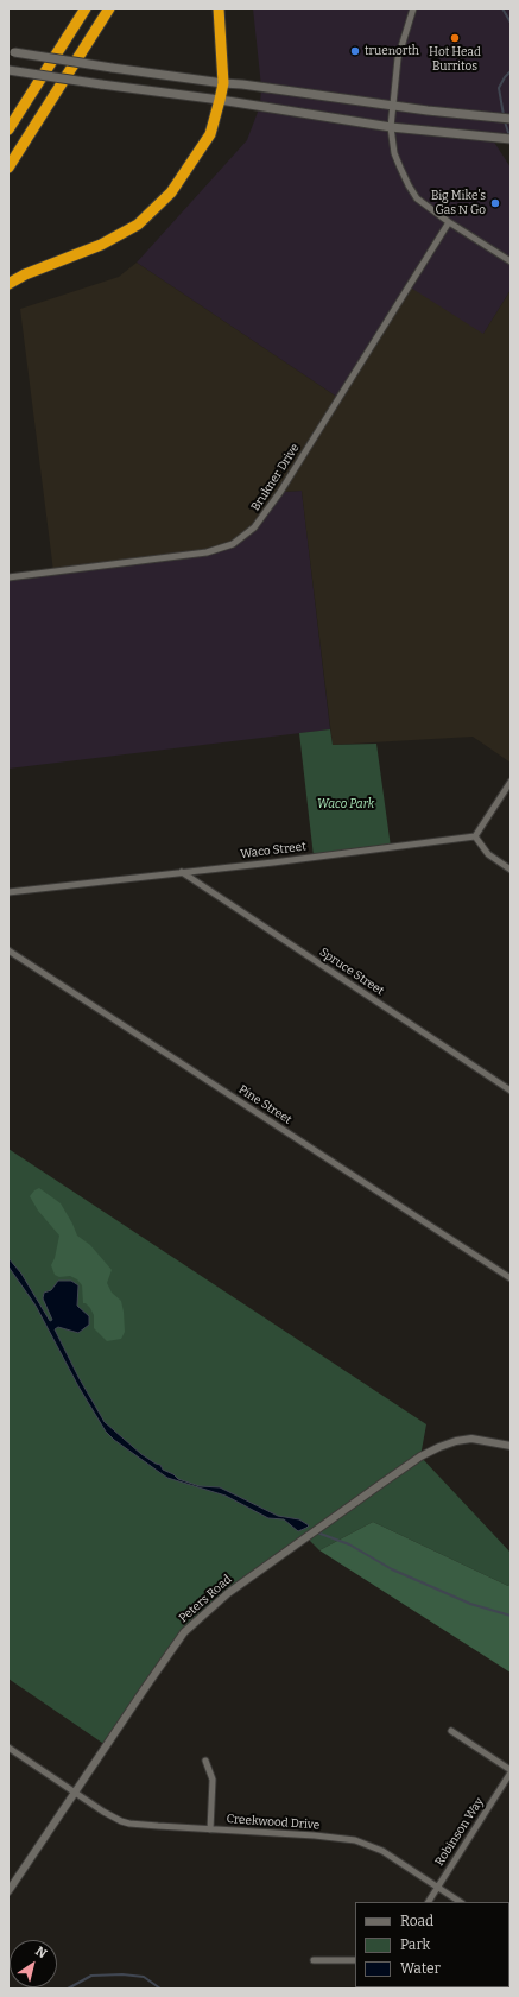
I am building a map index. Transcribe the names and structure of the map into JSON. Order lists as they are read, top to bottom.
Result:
{
  "streets": {
    "street": [
      "Brukner Drive",
      "Waco Street",
      "Spruce Street",
      "Pine Street",
      "Peters Road",
      "Creekwood Drive",
      "Robinson Way"
    ]
  },
  "crossings": [
    ["Waco Street", "Spruce Street"],
    ["Peters Road", "Creekwood Drive"],
    ["Creekwood Drive", "Robinson Way"]
  ],
  "parks": ["Waco Park"],
  "places": ["Hot Head Burritos", "truenorth", "Big Mike's Gas N Go"],
  "legend": ["Road", "Park", "Water"],
  "north": "top right"
}
